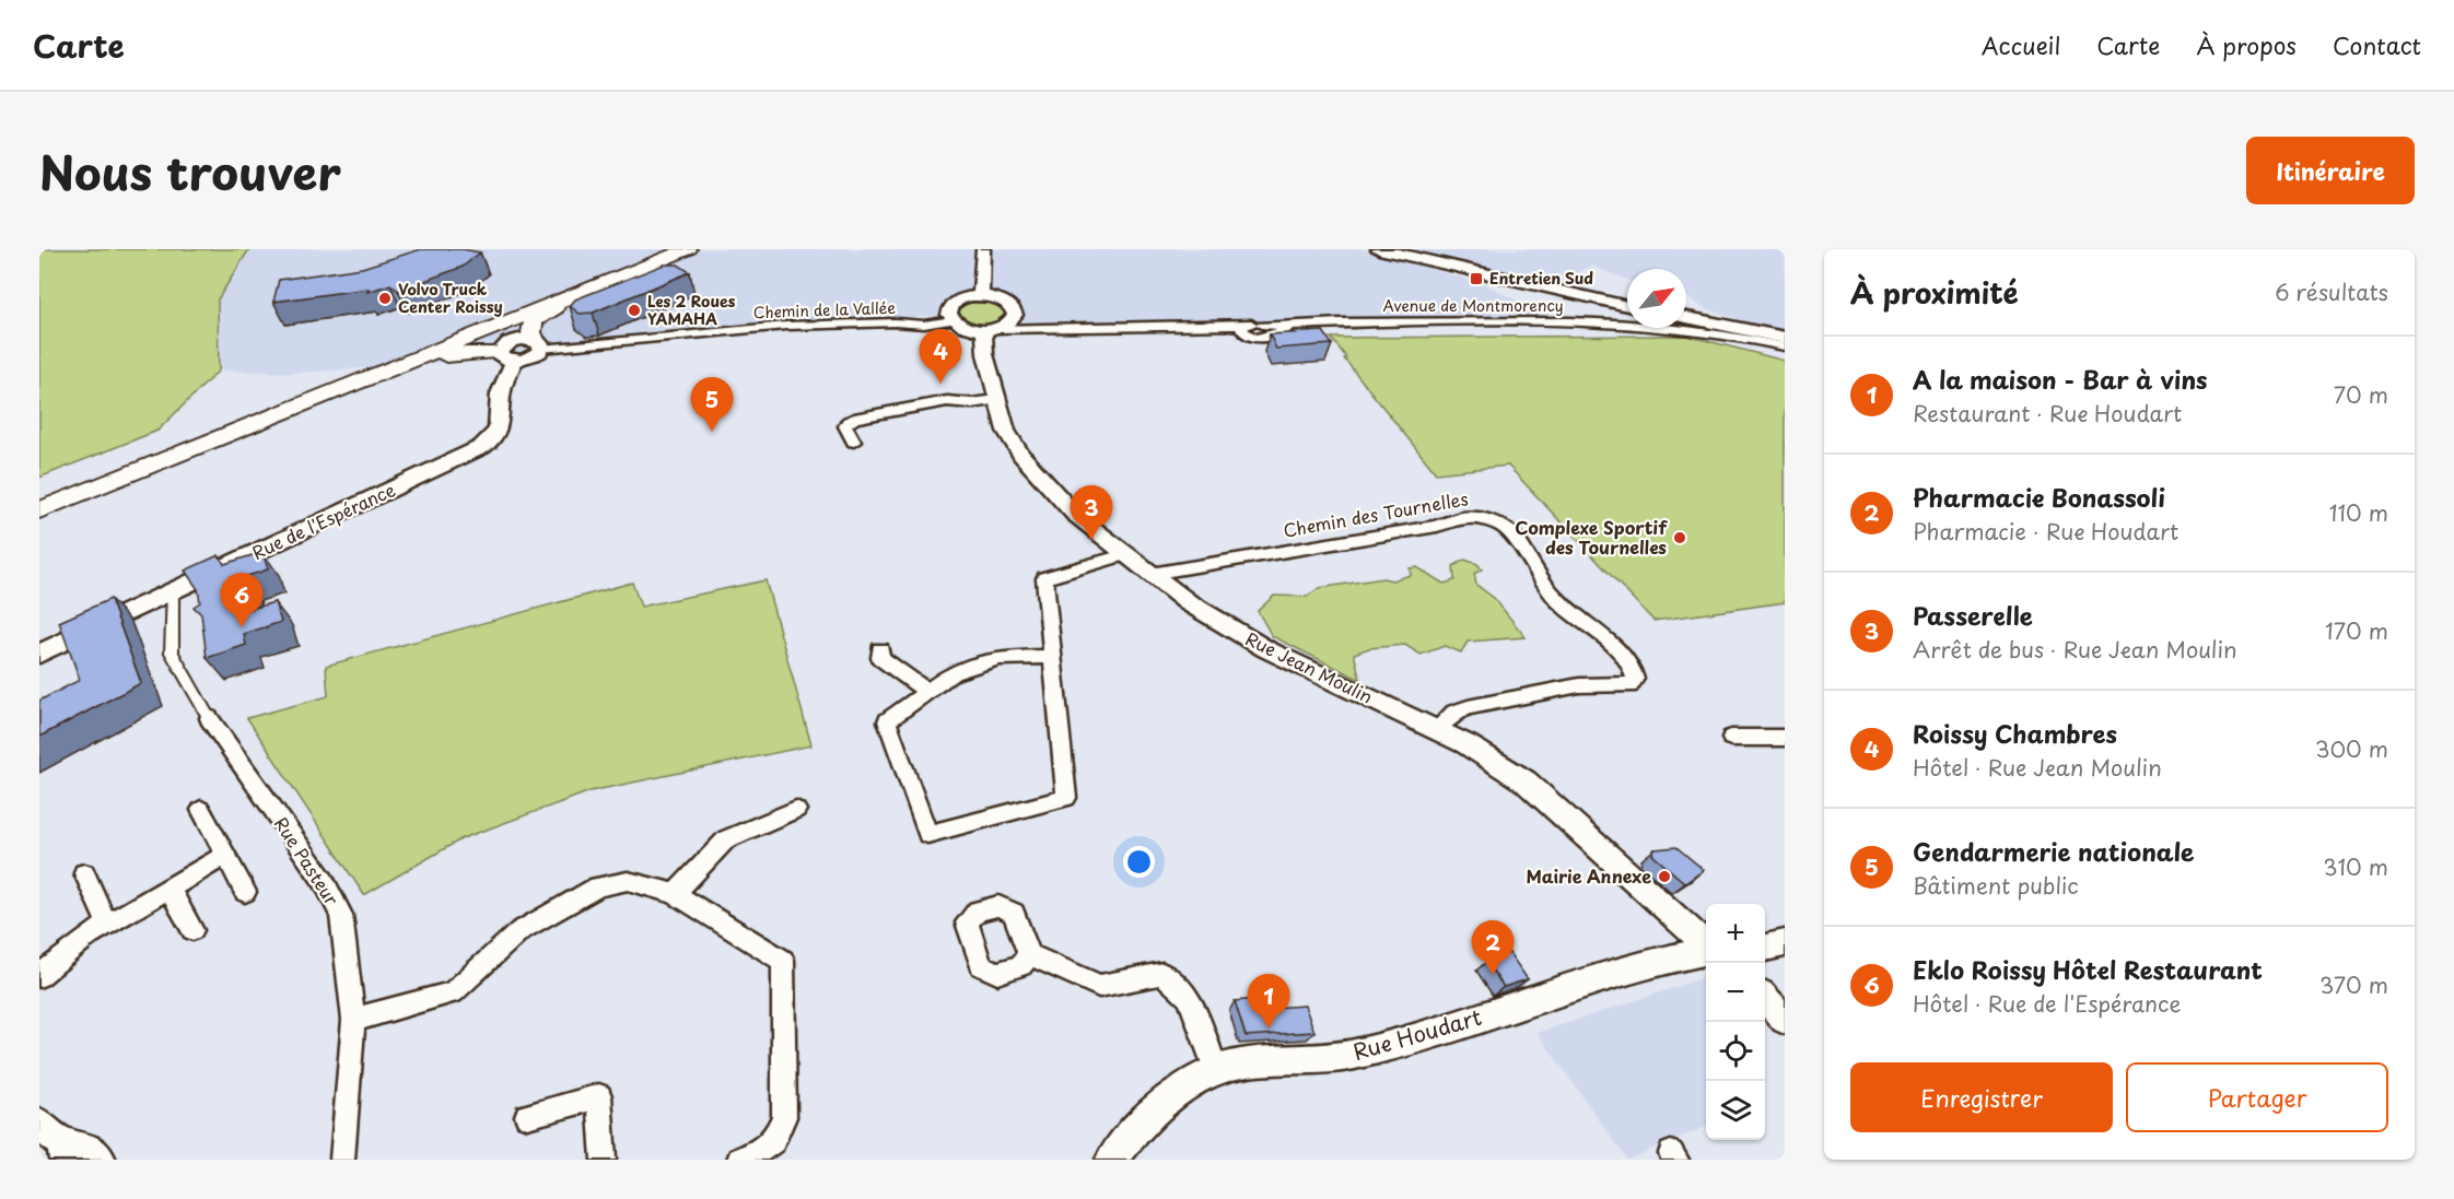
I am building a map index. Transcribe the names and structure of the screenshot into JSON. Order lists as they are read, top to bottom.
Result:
{
  "streets": {
    "main road": ["Rue de l'Espérance"],
    "street": [
      "Avenue de Montmorency",
      "Chemin de la Vallée",
      "Chemin des Tournelles",
      "Rue Jean Moulin",
      "Rue Pasteur",
      "Rue Houdart"
    ]
  },
  "crossings": [
    ["Chemin des Tournelles", "Rue Jean Moulin"],
    ["Rue de l'Espérance", "Rue Pasteur"]
  ],
  "places": {
    "transit": ["Entretien Sud"],
    "other": [
      "Volvo Truck Center Roissy",
      "Les 2 Roues YAMAHA",
      "Complexe Sportif des Tournelles",
      "Mairie Annexe"
    ]
  },
  "north": "top right",
  "page": {
    "header": "Carte",
    "nav": [
      "Accueil",
      "Carte",
      "À propos",
      "Contact"
    ],
    "title": "Nous trouver",
    "buttons": [
      "Itinéraire",
      ["Enregistrer", "Partager"]
    ],
    "heading": ["À proximité", "6 résultats"],
    "pins": [
      "4",
      "5",
      "3",
      "6",
      "2",
      "1"
    ],
    "list": [
      {
        "mark": "1",
        "name": "A la maison - Bar à vins",
        "note": "Restaurant · Rue Houdart",
        "value": "70 m"
      },
      {
        "mark": "2",
        "name": "Pharmacie Bonassoli",
        "note": "Pharmacie · Rue Houdart",
        "value": "110 m"
      },
      {
        "mark": "3",
        "name": "Passerelle",
        "note": "Arrêt de bus · Rue Jean Moulin",
        "value": "170 m"
      },
      {
        "mark": "4",
        "name": "Roissy Chambres",
        "note": "Hôtel · Rue Jean Moulin",
        "value": "300 m"
      },
      {
        "mark": "5",
        "name": "Gendarmerie nationale",
        "note": "Bâtiment public",
        "value": "310 m"
      },
      {
        "mark": "6",
        "name": "Eklo Roissy Hôtel Restaurant",
        "note": "Hôtel · Rue de l'Espérance",
        "value": "370 m"
      }
    ],
    "map_buttons": ["+", "−"]
  }
}
